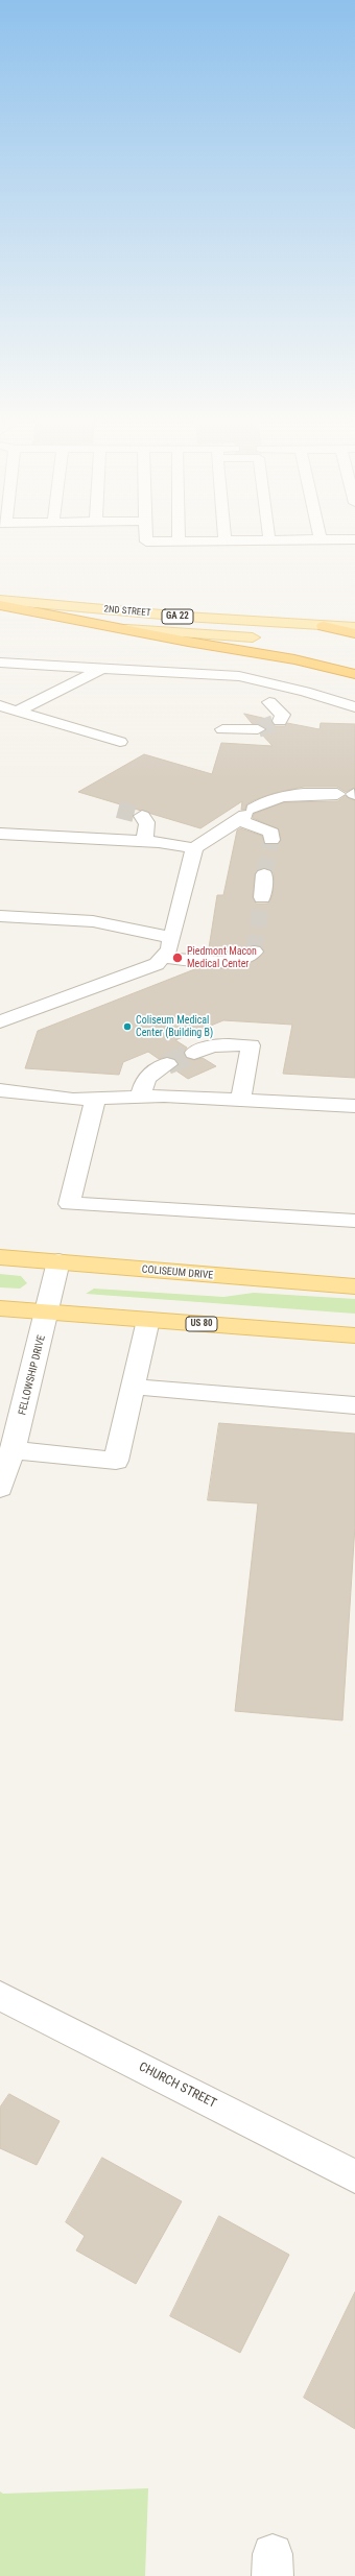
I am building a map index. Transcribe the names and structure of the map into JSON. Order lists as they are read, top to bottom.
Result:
{
  "streets": {
    "main road": [
      "2ND STREET",
      "GA 22",
      "COLISEUM DRIVE",
      "US 80"
    ],
    "street": ["FELLOWSHIP DRIVE", "CHURCH STREET"]
  },
  "crossings": [
    ["COLISEUM DRIVE", "FELLOWSHIP DRIVE"],
    ["US 80", "FELLOWSHIP DRIVE"]
  ],
  "places": ["Piedmont Macon Medical Center", "Coliseum Medical Center (Building B)"]
}
